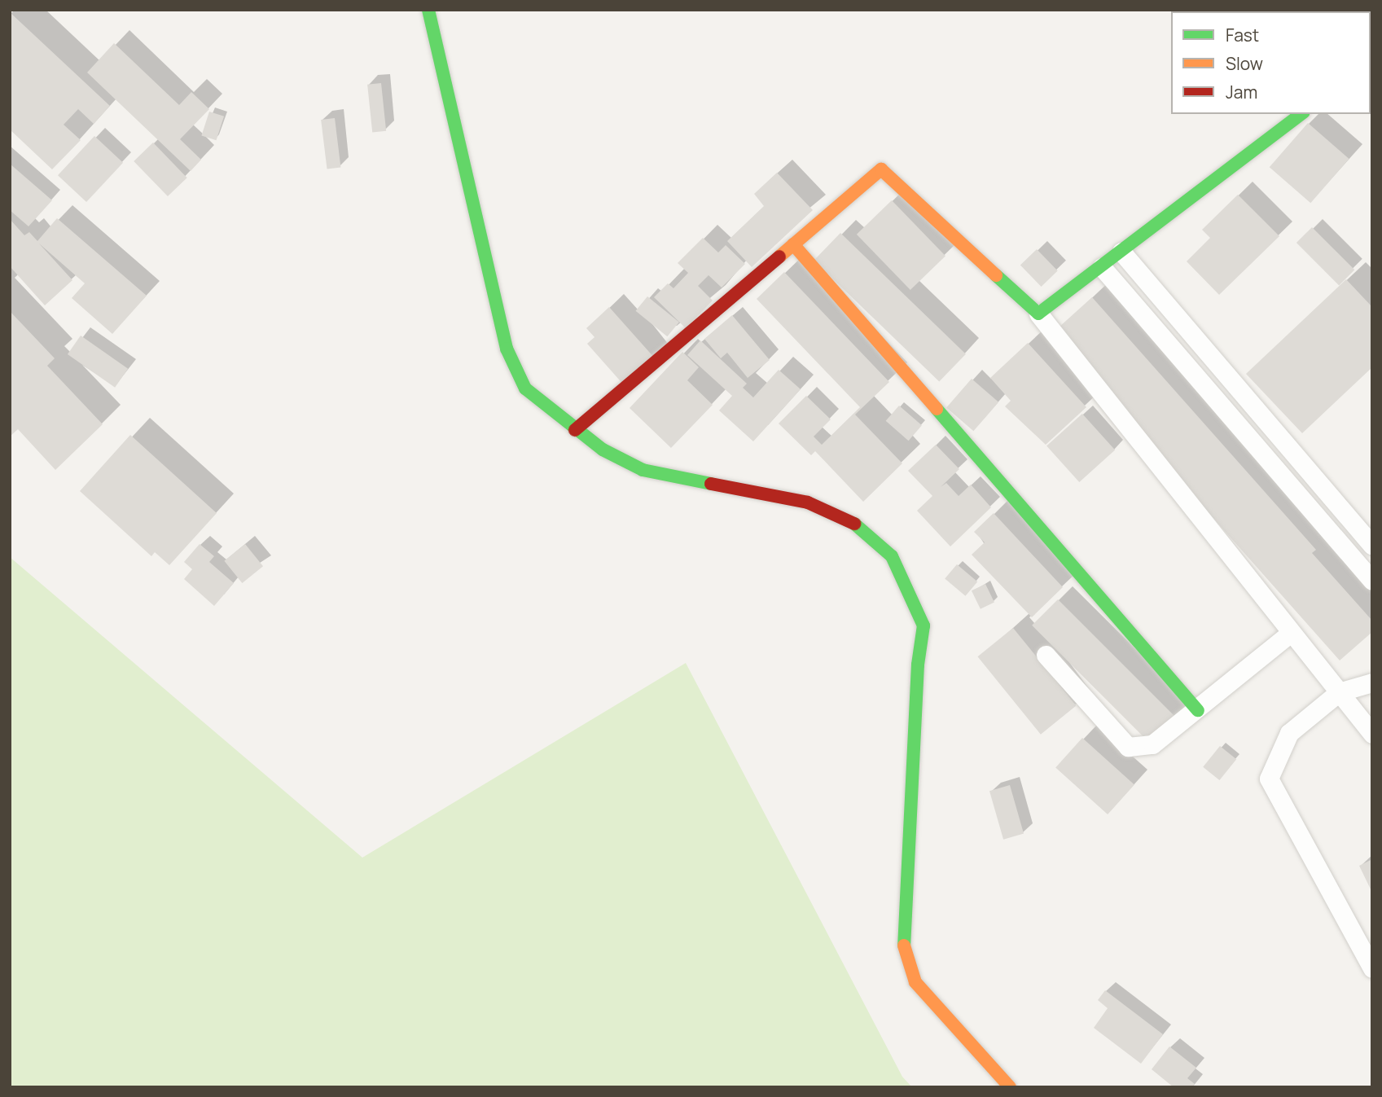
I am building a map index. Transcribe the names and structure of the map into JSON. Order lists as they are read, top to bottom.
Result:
{
  "legend": ["Fast", "Slow", "Jam"]
}
